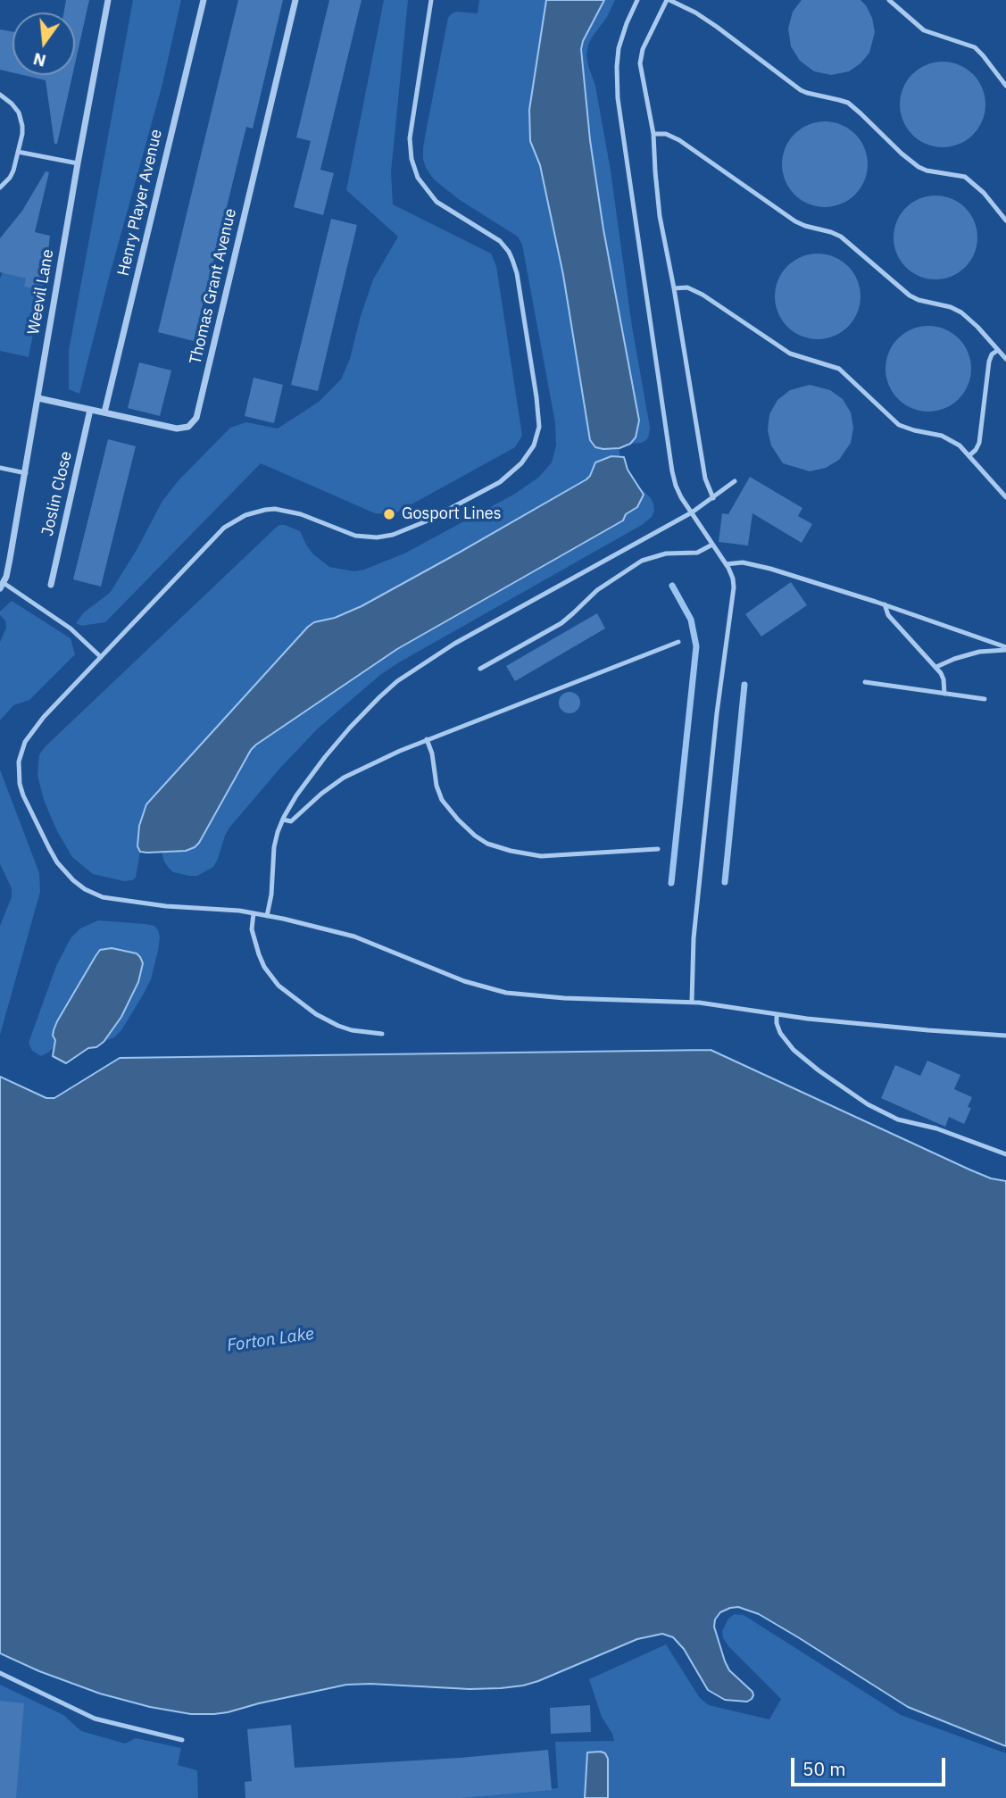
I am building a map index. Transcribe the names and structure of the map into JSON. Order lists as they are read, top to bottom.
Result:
{
  "streets": {
    "street": [
      "Henry Player Avenue",
      "Thomas Grant Avenue",
      "Weevil Lane",
      "Joslin Close"
    ]
  },
  "crossings": [
    ["Henry Player Avenue", "Thomas Grant Avenue"],
    ["Thomas Grant Avenue", "Weevil Lane"],
    ["Thomas Grant Avenue", "Joslin Close"]
  ],
  "water": ["Forton Lake"],
  "places": ["Gosport Lines"],
  "scale_bar": "50 m",
  "north": "bottom"
}
